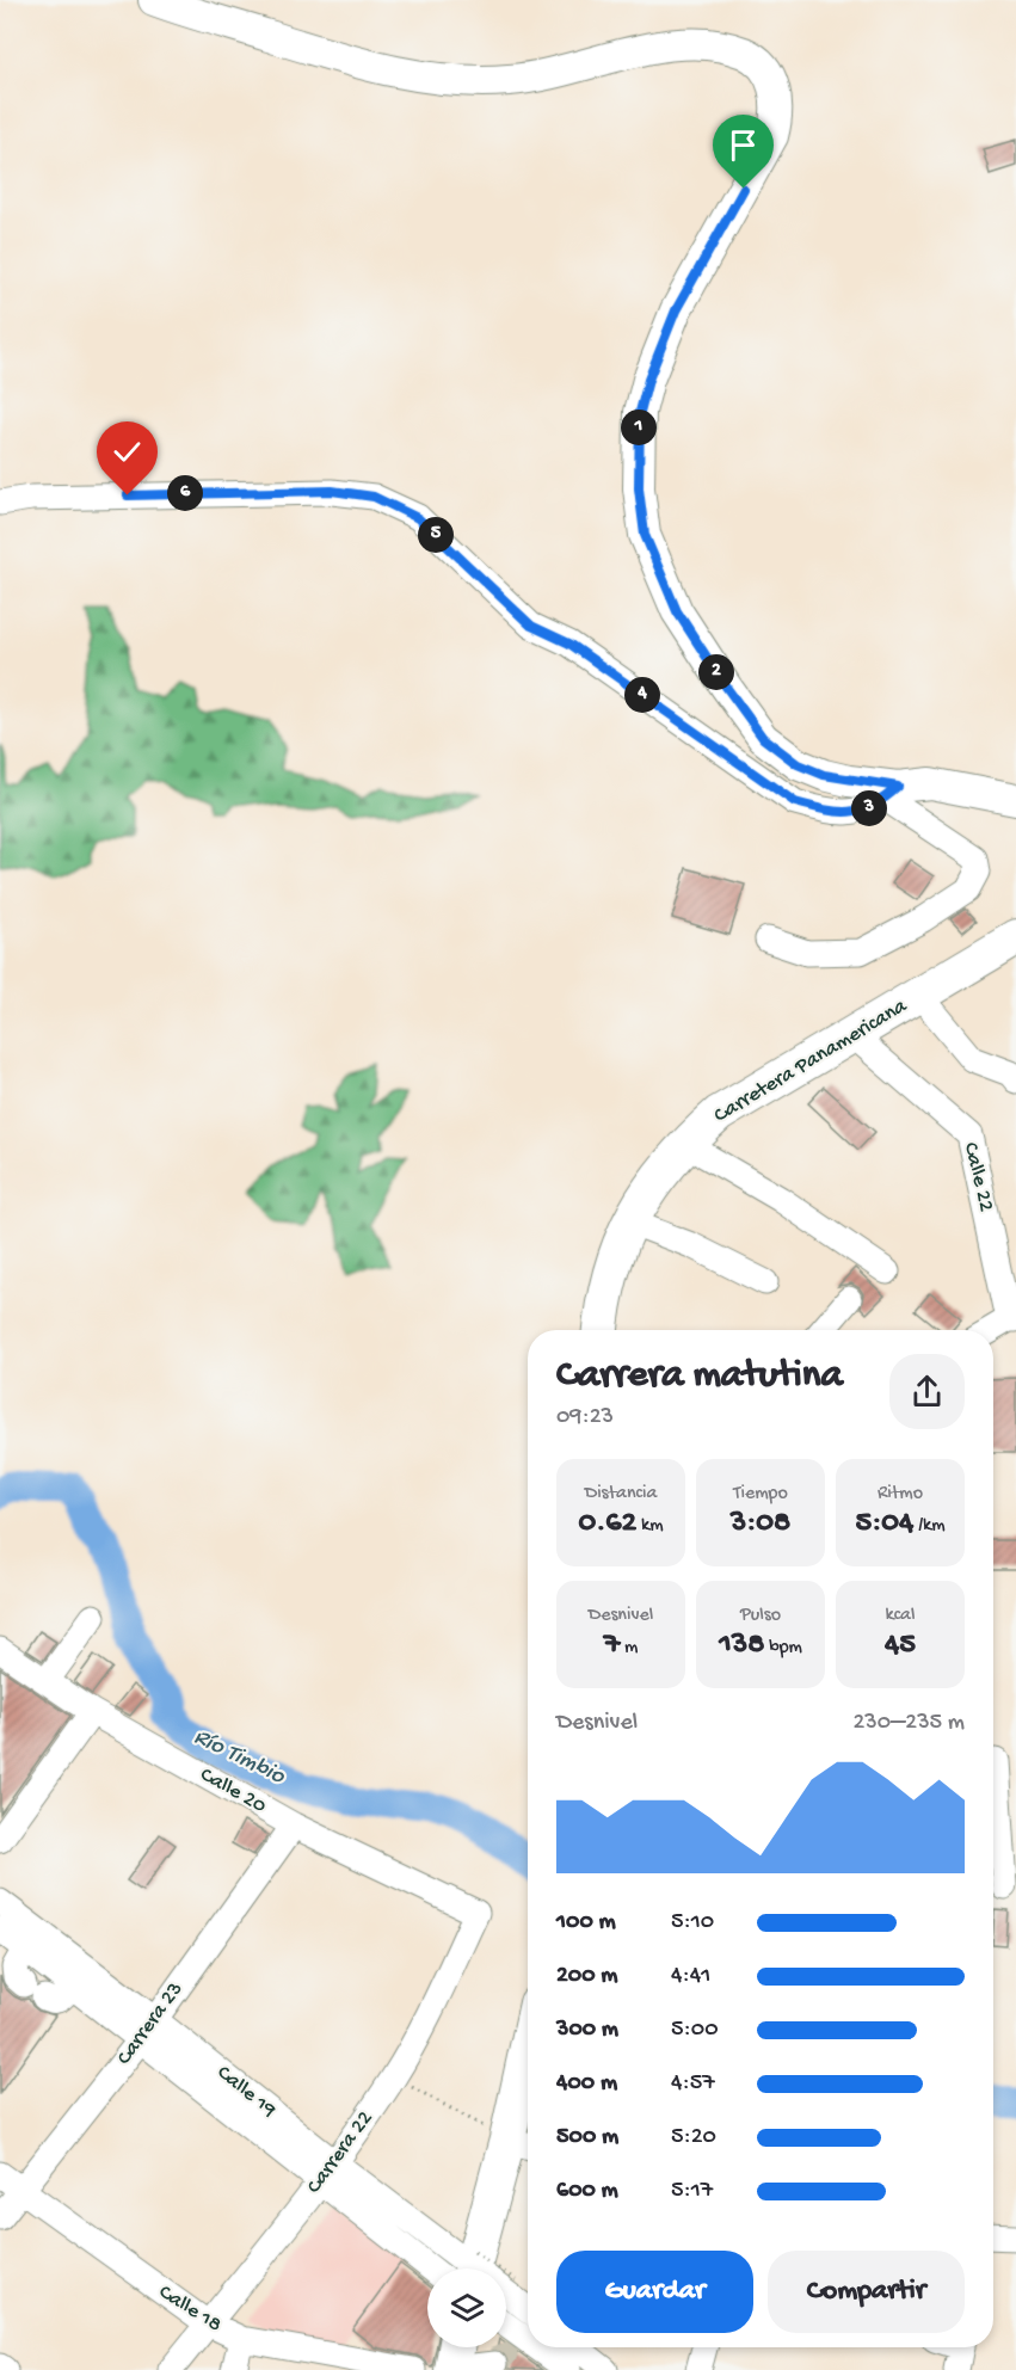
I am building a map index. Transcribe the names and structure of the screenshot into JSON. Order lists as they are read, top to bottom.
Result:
{
  "streets": {
    "highway": ["Carretera Panamericana"],
    "street": [
      "Calle 22",
      "Calle 20",
      "Carrera 23",
      "Calle 19",
      "Carrera 22",
      "Calle 18"
    ]
  },
  "crossings": [
    ["Carretera Panamericana", "Calle 22"],
    ["Calle 20", "Carrera 23"],
    ["Calle 20", "Carrera 22"],
    ["Carrera 23", "Calle 19"],
    ["Carrera 23", "Calle 18"],
    ["Calle 19", "Carrera 22"],
    ["Carrera 22", "Calle 18"]
  ],
  "water": ["Río Timbio"],
  "page": {
    "pins": [
      "1",
      "6",
      "5",
      "2",
      "4",
      "3"
    ],
    "heading": ["Carrera matutina", "09:23"],
    "stats": [
      ["Distancia", "0.62 km"],
      ["Tiempo", "3:08"],
      ["Ritmo", "5:04 /km"],
      ["Desnivel", "7 m"],
      ["Pulso", "138 bpm"],
      ["kcal", "45"]
    ],
    "chart": ["Desnivel", "230–235 m"],
    "list": [
      {
        "name": "100 m",
        "note": "5:10"
      },
      {
        "name": "200 m",
        "note": "4:41"
      },
      {
        "name": "300 m",
        "note": "5:00"
      },
      {
        "name": "400 m",
        "note": "4:57"
      },
      {
        "name": "500 m",
        "note": "5:20"
      },
      {
        "name": "600 m",
        "note": "5:17"
      }
    ],
    "buttons": ["Guardar", "Compartir"]
  }
}
